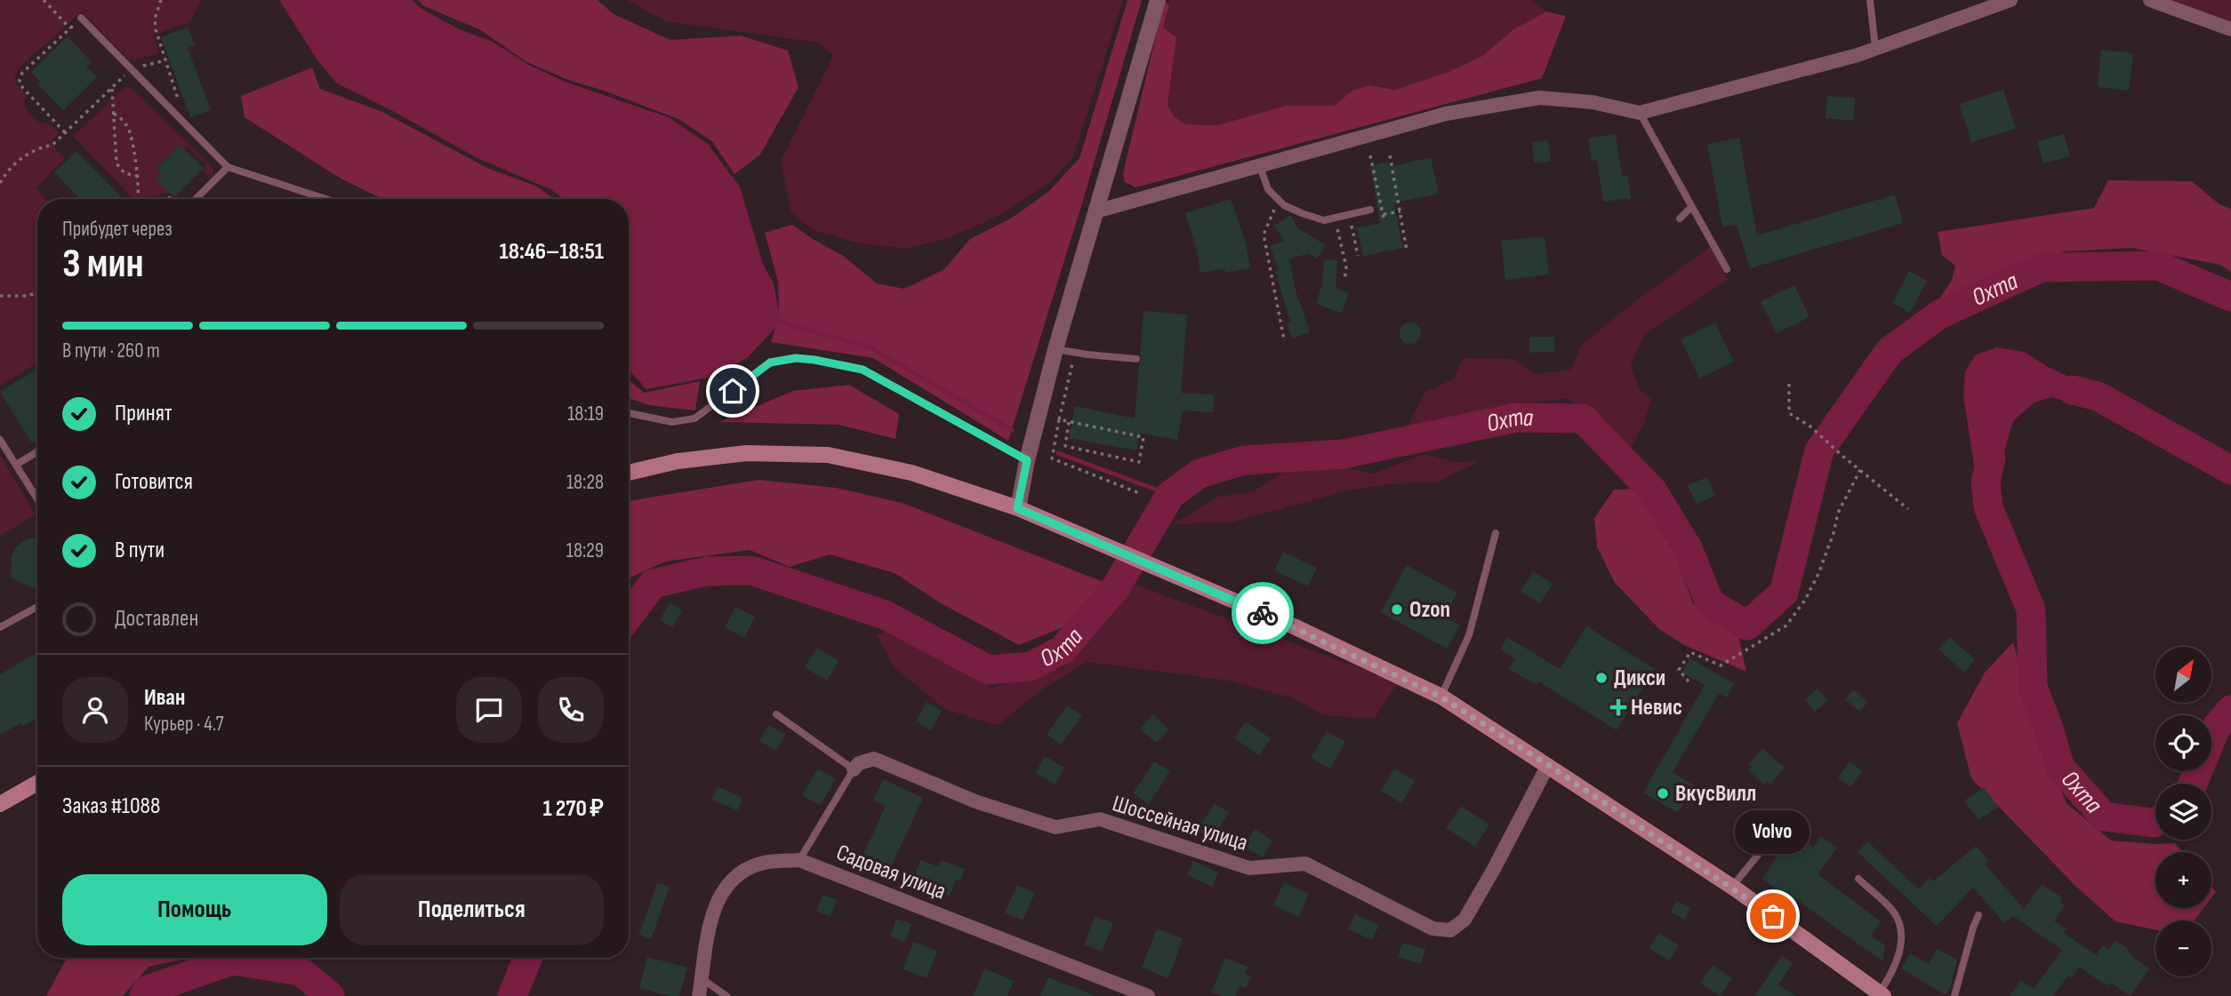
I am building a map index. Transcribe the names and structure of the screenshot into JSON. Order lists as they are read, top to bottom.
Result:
{
  "streets": {
    "street": ["Шоссейная улица", "Садовая улица"]
  },
  "water": ["Охта"],
  "places": {
    "other": [
      "Ozon",
      "Дикси",
      "ВкусВилл",
      "Volvo"
    ],
    "health": ["Невис"]
  },
  "north": "top right",
  "page": {
    "heading": ["3 мин", "Прибудет через", "18:46–18:51"],
    "panel": [
      "Иван",
      "Курьер · 4.7",
      "Заказ #1088",
      "1 270 ₽"
    ],
    "bar": "В пути · 260 m",
    "list": [
      ["Принят", "18:19"],
      ["Готовится", "18:28"],
      ["В пути", "18:29"],
      "Доставлен"
    ],
    "map_buttons": ["+", "−"],
    "bubble": "Volvo",
    "buttons": ["Помощь", "Поделиться"]
  }
}
